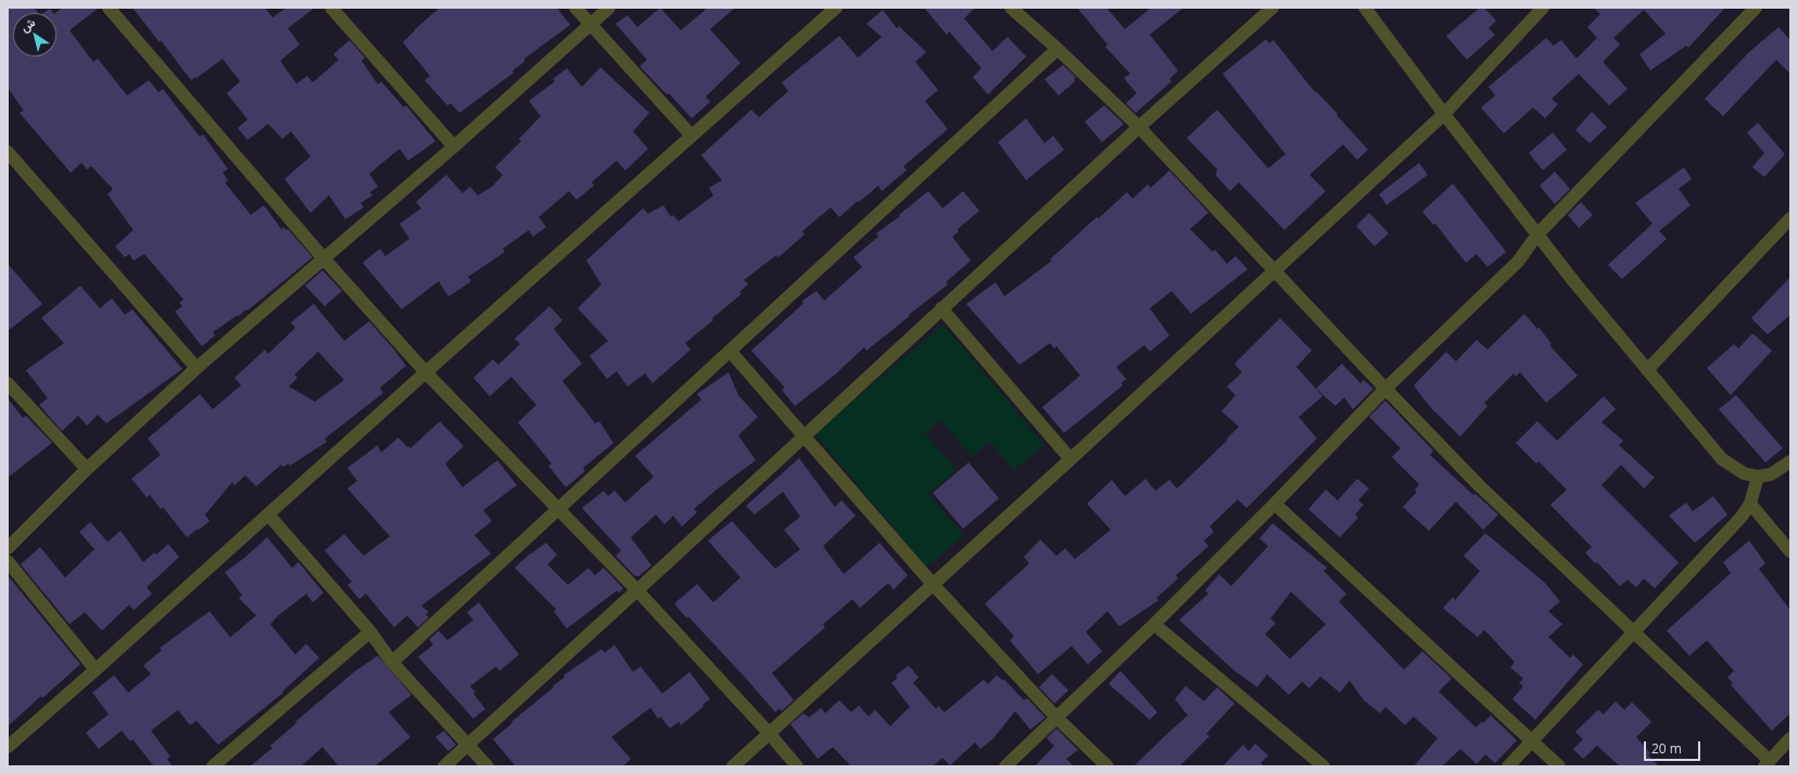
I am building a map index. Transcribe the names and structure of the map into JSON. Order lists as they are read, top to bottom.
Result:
{
  "scale_bar": "20 m",
  "north": "top left"
}
